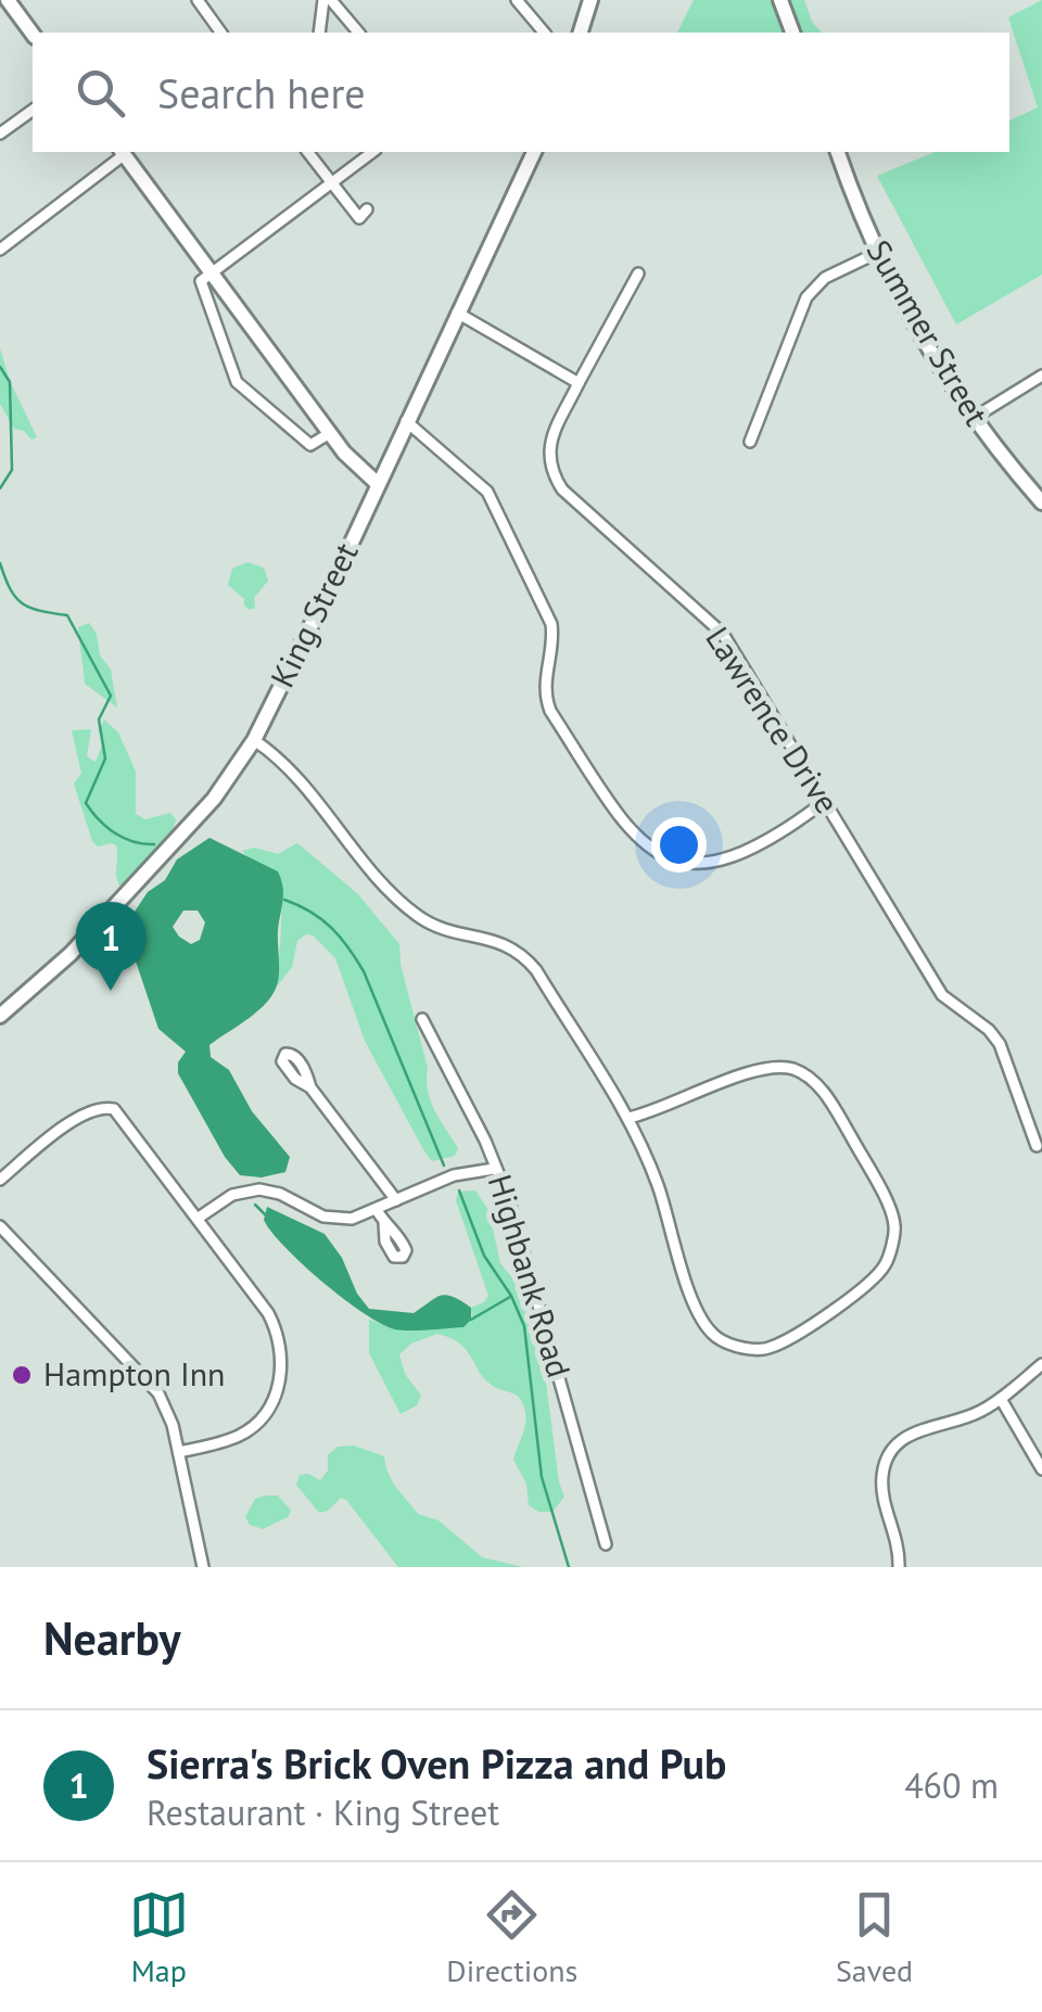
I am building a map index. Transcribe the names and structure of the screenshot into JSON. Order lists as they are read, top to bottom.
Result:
{
  "streets": {
    "main road": ["Summer Street", "King Street"],
    "street": ["Lawrence Drive", "Highbank Road"]
  },
  "places": ["Hampton Inn"],
  "page": {
    "search": "Search here",
    "pins": "1",
    "heading": "Nearby",
    "list": [
      {
        "mark": "1",
        "name": "Sierra's Brick Oven Pizza and Pub",
        "note": "Restaurant · King Street",
        "value": "460 m"
      }
    ],
    "nav": ["Map", "Directions", "Saved"]
  }
}
